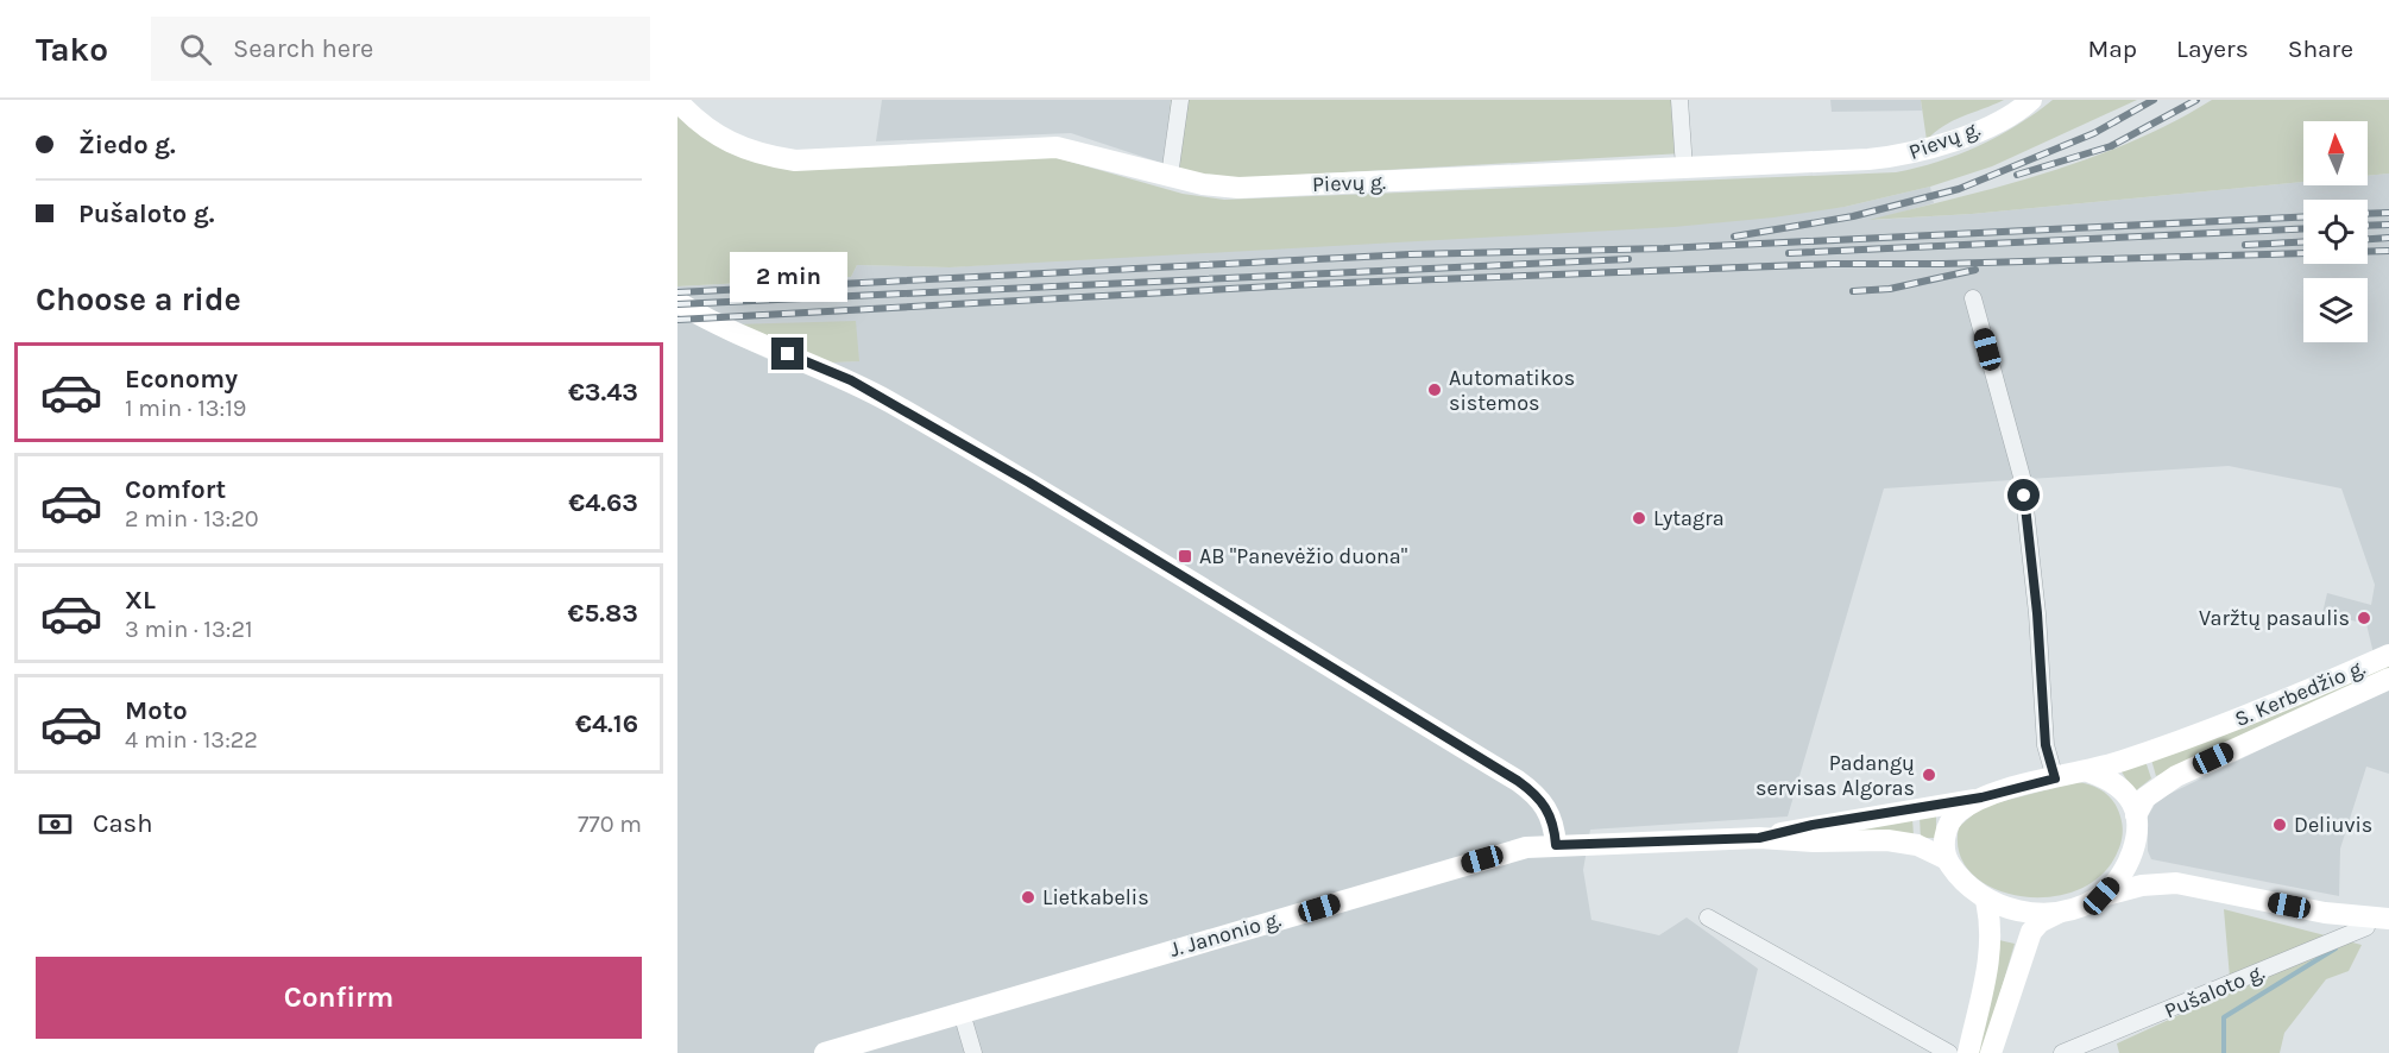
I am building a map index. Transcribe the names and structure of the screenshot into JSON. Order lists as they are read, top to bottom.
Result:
{
  "streets": {
    "main road": ["Pievų g.", "S. Kerbedžio g.", "J. Janonio g."],
    "street": ["Pušaloto g."]
  },
  "crossings": [
    ["S. Kerbedžio g.", "J. Janonio g."]
  ],
  "places": {
    "other": [
      "Automatikos sistemos",
      "Lytagra",
      "Varžtų pasaulis",
      "Padangų servisas Algoras",
      "Deliuvis",
      "Lietkabelis"
    ],
    "transit": ["AB \"Panevėžio duona\""]
  },
  "north": "top",
  "page": {
    "header": "Tako",
    "search": "Search here",
    "nav": ["Map", "Layers", "Share"],
    "banner": ["Žiedo g.", "Pušaloto g."],
    "bubble": "2 min",
    "heading": "Choose a ride",
    "list": [
      {
        "name": "Economy",
        "note": "1 min · 13:19",
        "value": "€3.43"
      },
      {
        "name": "Comfort",
        "note": "2 min · 13:20",
        "value": "€4.63"
      },
      {
        "name": "XL",
        "note": "3 min · 13:21",
        "value": "€5.83"
      },
      {
        "name": "Moto",
        "note": "4 min · 13:22",
        "value": "€4.16"
      }
    ],
    "pay": ["Cash", "770 m"],
    "buttons": "Confirm"
  }
}
